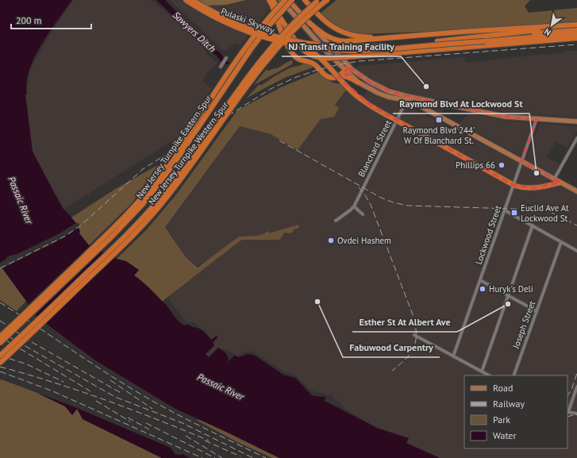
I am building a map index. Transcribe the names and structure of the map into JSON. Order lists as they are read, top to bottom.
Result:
{
  "streets": {
    "highway": ["Pulaski Skyway", "New Jersey Turnpike Eastern Spur", "New Jersey Turnpike Western Spur"],
    "street": ["Blanchard Street", "Lockwood Street", "Joseph Street"]
  },
  "water": ["Sawyers Ditch", "Passaic River"],
  "places": {
    "other": [
      "NJ Transit Training Facility",
      "Phillips 66",
      "Raymond Blvd At Lockwood St",
      "Ovdei Hashem",
      "Huryk's Deli",
      "Fabuwood Carpentry",
      "Esther St At Albert Ave"
    ],
    "transit": ["Raymond Blvd 244' W Of Blanchard St.", "Euclid Ave At Lockwood St"]
  },
  "legend": [
    "Road",
    "Railway",
    "Park",
    "Water"
  ],
  "scale_bar": "200 m",
  "north": "bottom left"
}
